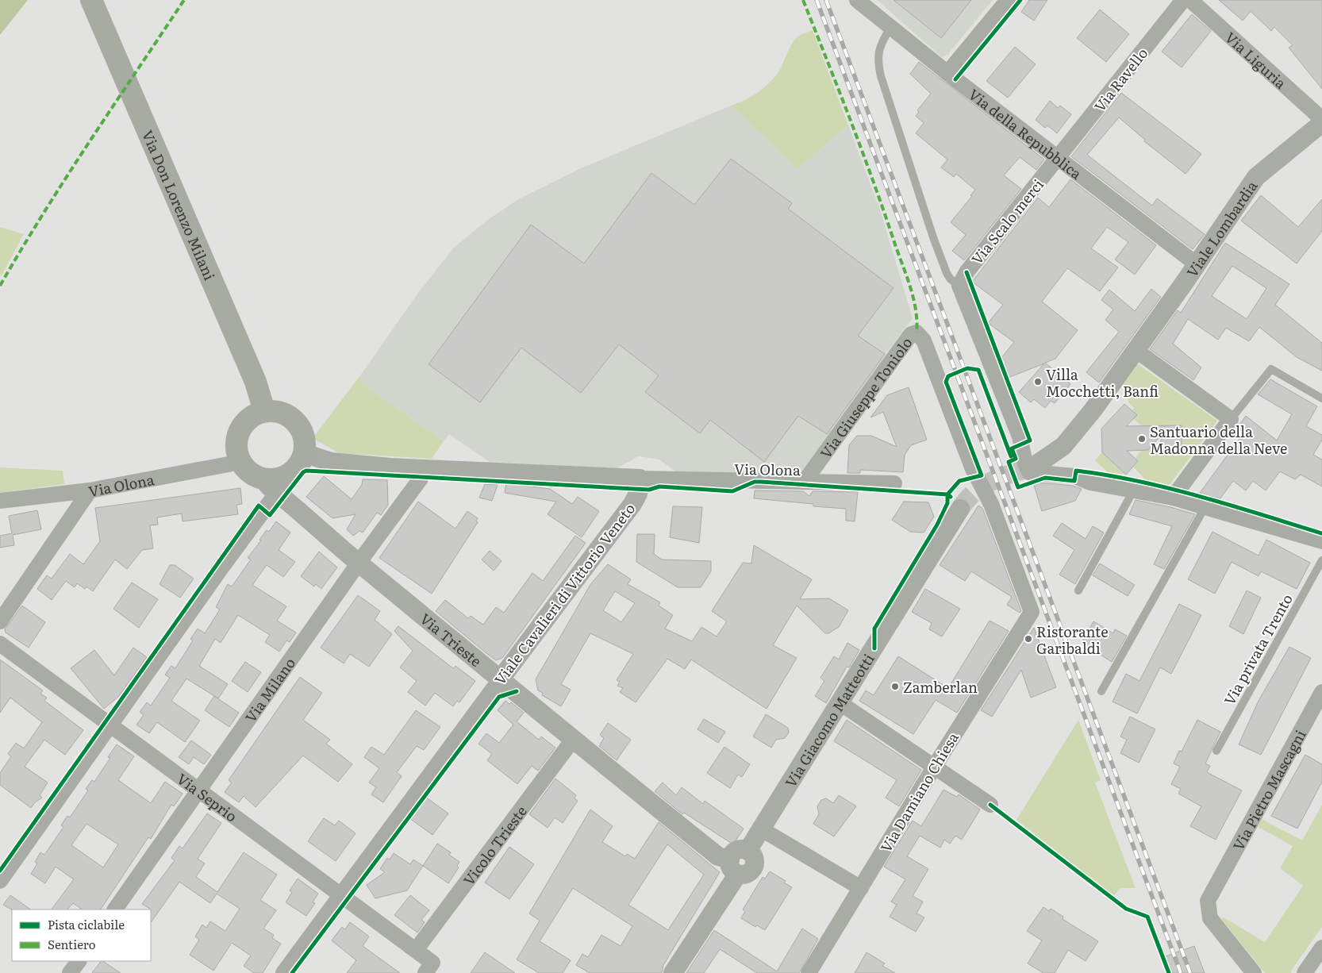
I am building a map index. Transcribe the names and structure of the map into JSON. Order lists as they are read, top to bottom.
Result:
{
  "streets": {
    "main road": ["Via Don Lorenzo Milani"],
    "street": [
      "Via Liguria",
      "Via Ravello",
      "Via della Repubblica",
      "Via Scalo merci",
      "Viale Lombardia",
      "Via Giuseppe Toniolo",
      "Via Olona",
      "Viale Cavalieri di Vittorio Veneto",
      "Via Trieste",
      "Via Milano",
      "Via Giacomo Matteotti",
      "Via Pietro Mascagni",
      "Via Damiano Chiesa",
      "Via Seprio",
      "Vicolo Trieste"
    ],
    "lane": ["Via privata Trento"]
  },
  "crossings": [
    ["Via Ravello", "Via della Repubblica"],
    ["Via Ravello", "Via Scalo merci"],
    ["Via della Repubblica", "Via Scalo merci"],
    ["Via della Repubblica", "Viale Lombardia"],
    ["Via Don Lorenzo Milani", "Via Olona"],
    ["Via Don Lorenzo Milani", "Via Trieste"],
    ["Via Giuseppe Toniolo", "Via Olona"],
    ["Via Giuseppe Toniolo", "Via Damiano Chiesa"],
    ["Via Olona", "Viale Cavalieri di Vittorio Veneto"],
    ["Via Olona", "Via Trieste"],
    ["Via Olona", "Via Milano"],
    ["Viale Cavalieri di Vittorio Veneto", "Via Trieste"],
    ["Viale Cavalieri di Vittorio Veneto", "Via Seprio"],
    ["Via Trieste", "Via Milano"],
    ["Via Trieste", "Via Giacomo Matteotti"],
    ["Via Trieste", "Vicolo Trieste"],
    ["Via Milano", "Via Seprio"],
    ["Via Seprio", "Vicolo Trieste"]
  ],
  "places": [
    "Villa Mocchetti, Banfi",
    "Santuario della Madonna della Neve",
    "Ristorante Garibaldi",
    "Zamberlan"
  ],
  "legend": ["Pista ciclabile", "Sentiero"]
}
